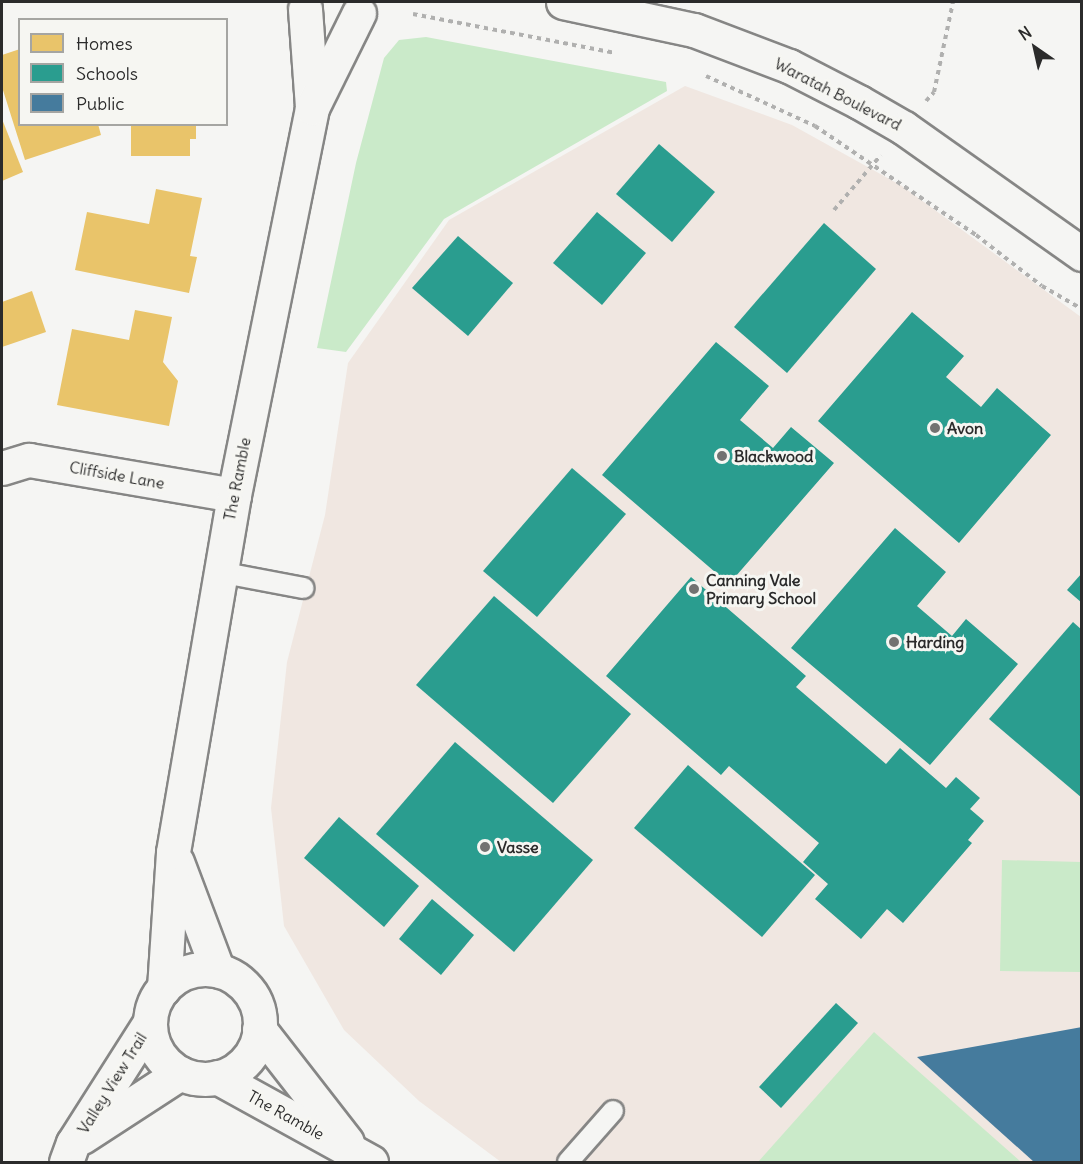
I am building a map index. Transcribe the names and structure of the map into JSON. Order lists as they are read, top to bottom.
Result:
{
  "streets": {
    "street": [
      "Waratah Boulevard",
      "Cliffside Lane",
      "The Ramble",
      "Valley View Trail"
    ]
  },
  "crossings": [
    ["Cliffside Lane", "The Ramble"],
    ["The Ramble", "Valley View Trail"]
  ],
  "places": [
    "Avon",
    "Blackwood",
    "Canning Vale Primary School",
    "Harding",
    "Vasse"
  ],
  "legend": ["Homes", "Schools", "Public"],
  "north": "top left"
}
